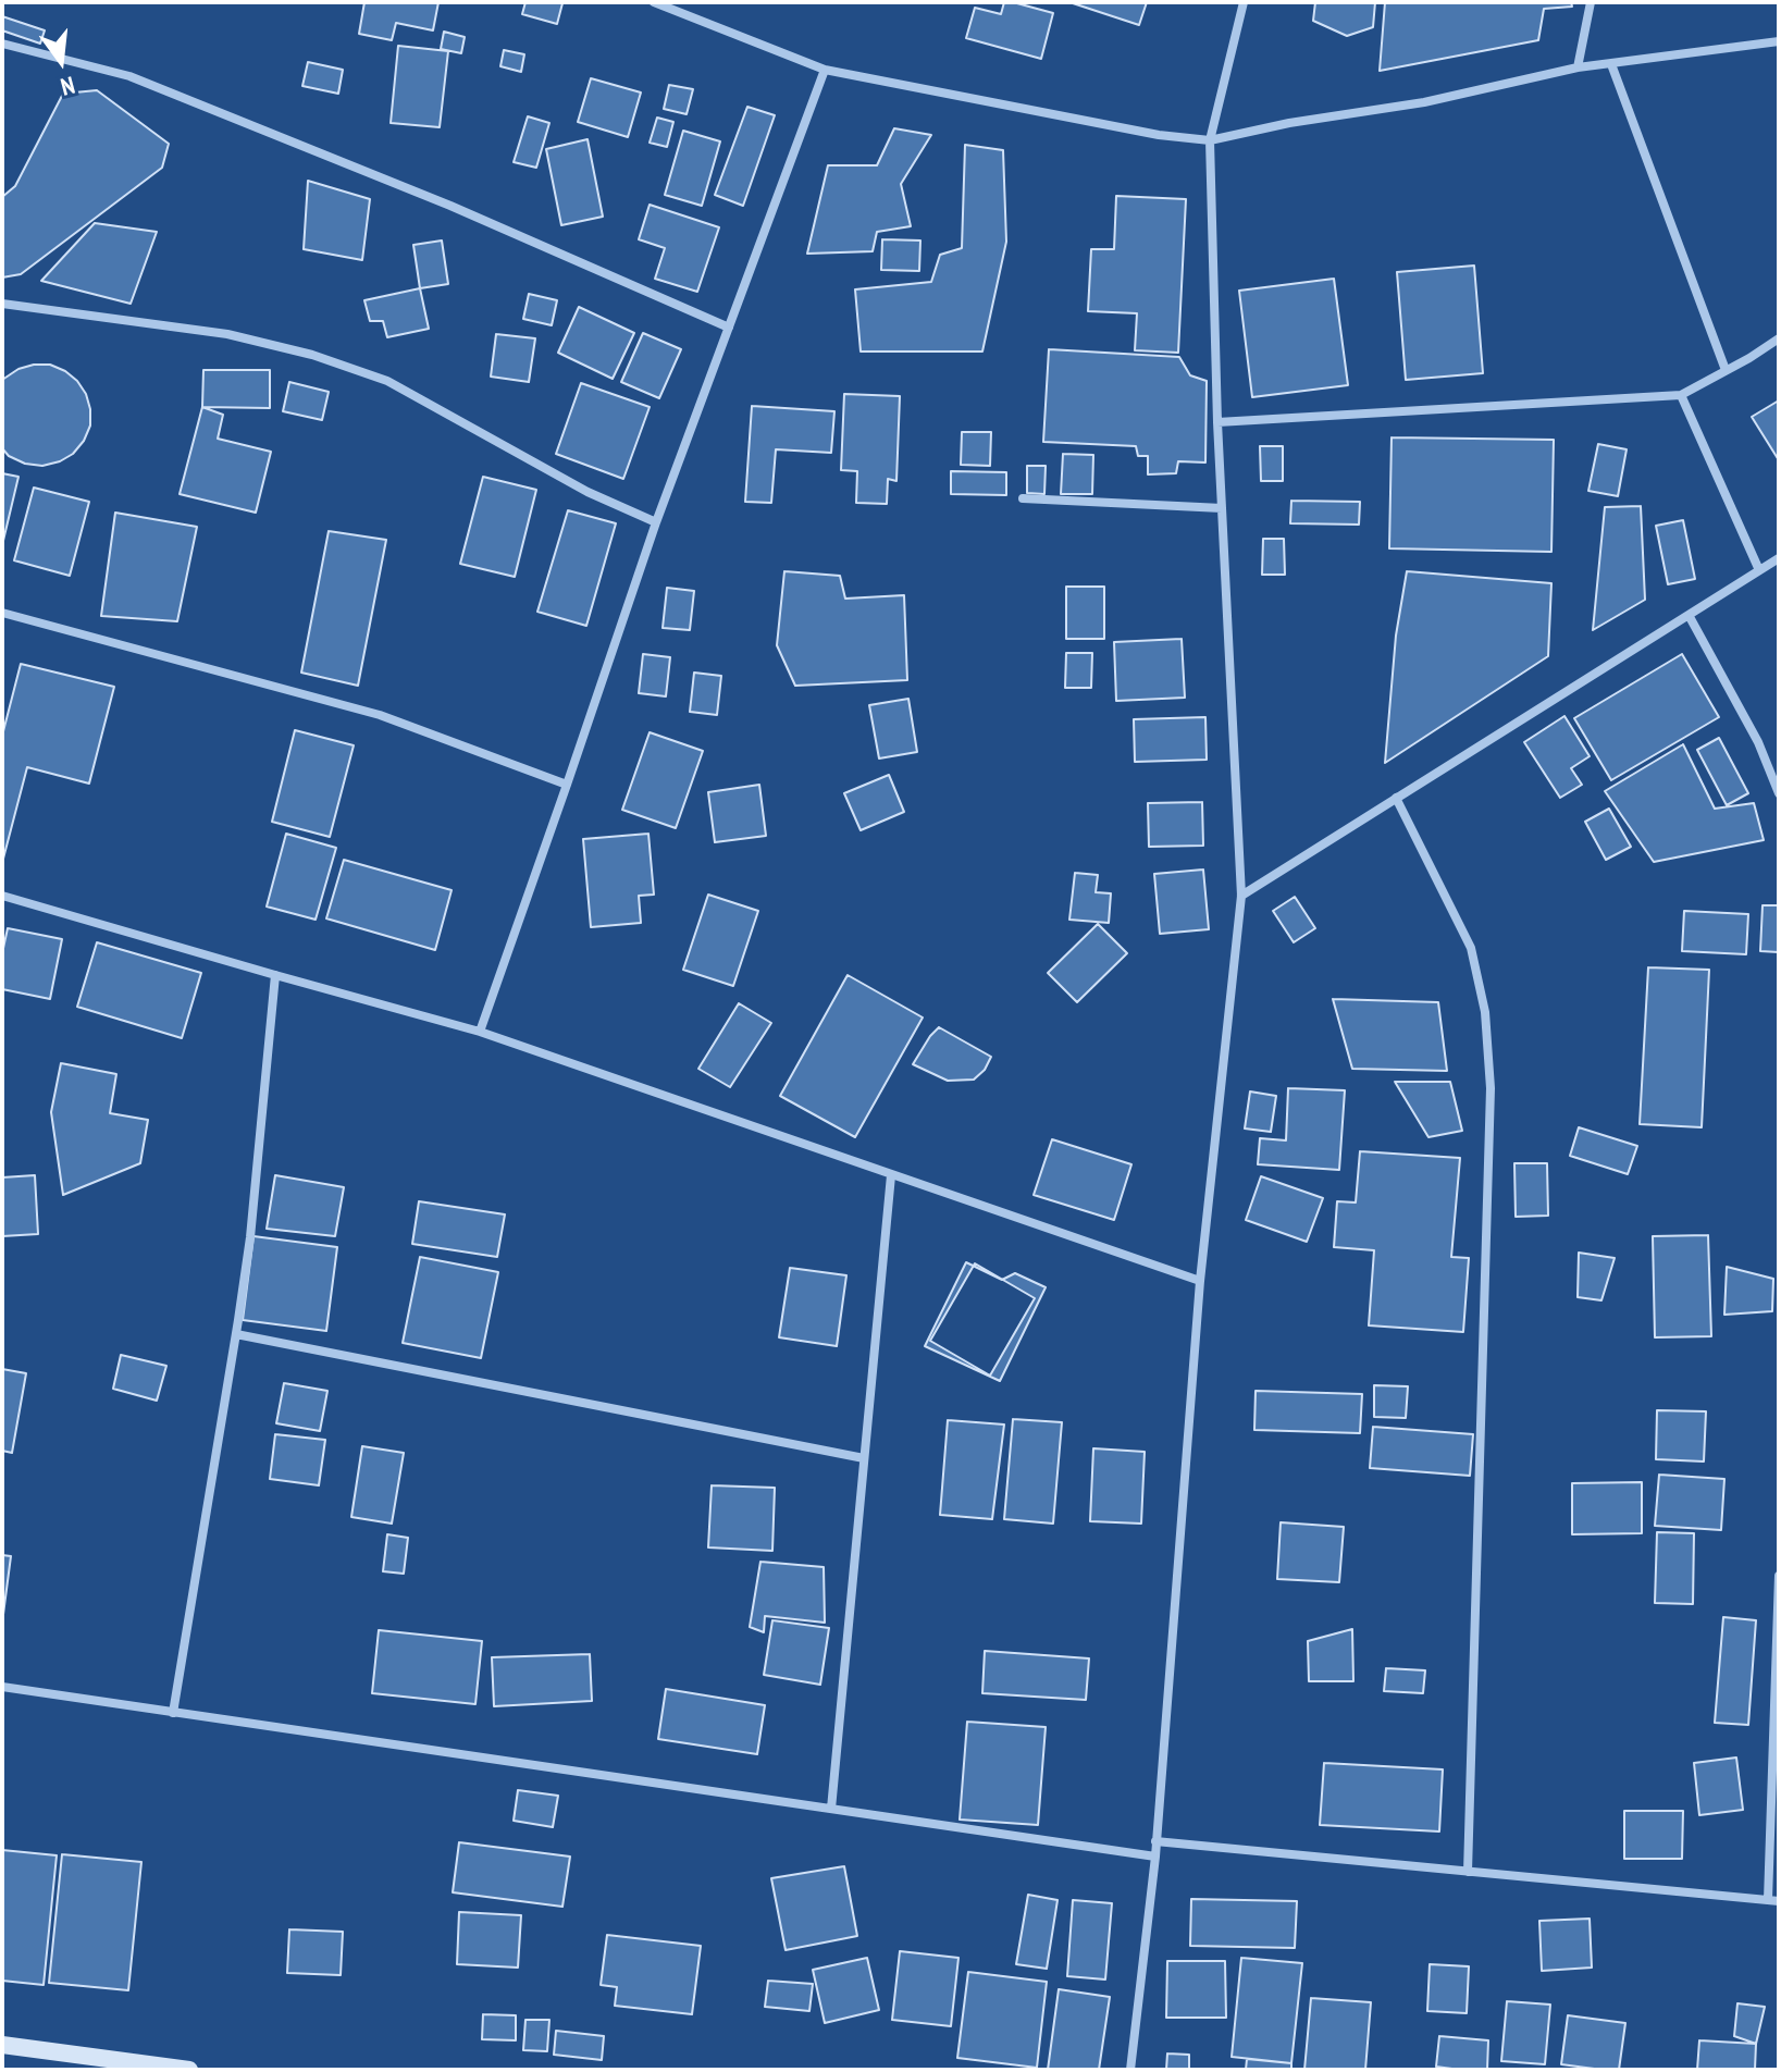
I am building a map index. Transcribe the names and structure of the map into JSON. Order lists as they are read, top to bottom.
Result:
{
  "north": "bottom"
}
